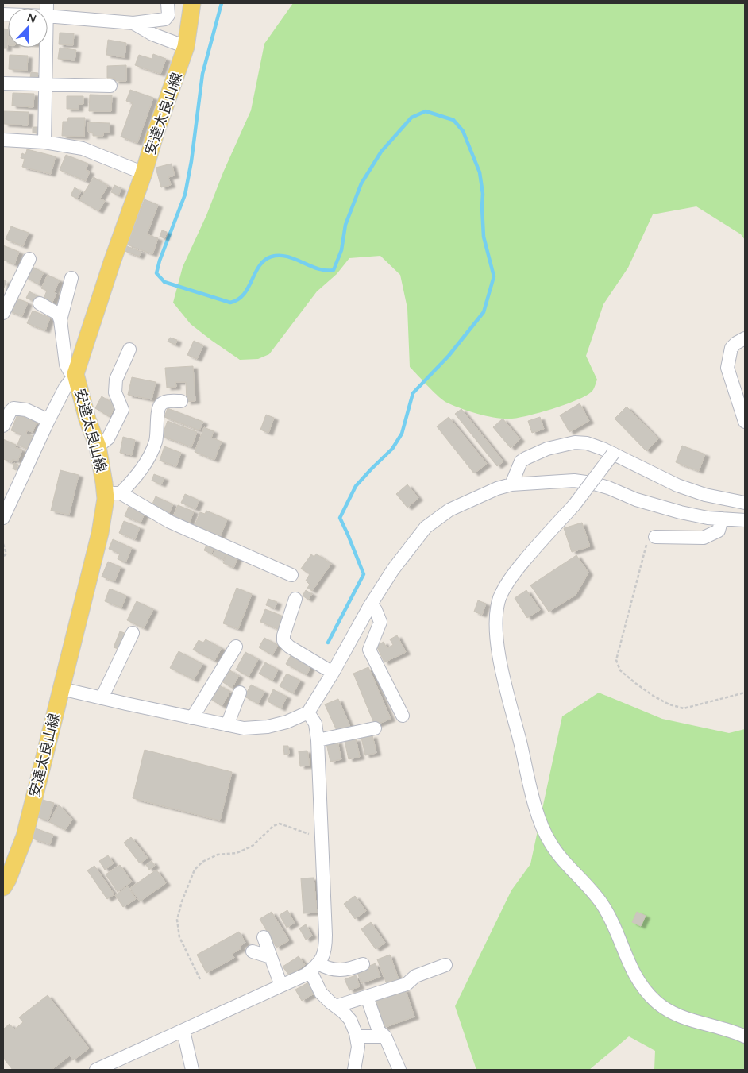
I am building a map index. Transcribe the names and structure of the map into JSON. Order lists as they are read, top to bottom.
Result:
{
  "streets": {
    "main road": ["安達太良山線"]
  },
  "north": "top"
}
